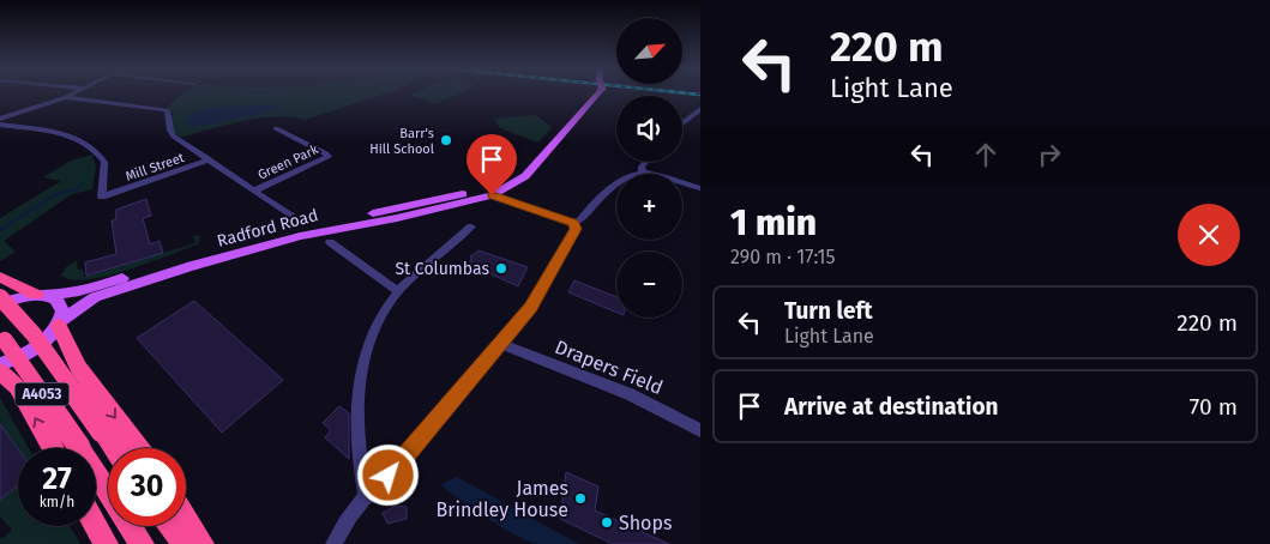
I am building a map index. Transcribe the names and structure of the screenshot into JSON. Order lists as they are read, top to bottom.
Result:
{
  "streets": {
    "highway": ["A4053"],
    "main road": ["Radford Road"],
    "street": ["Green Park", "Mill Street", "Drapers Field"]
  },
  "places": [
    "Barr's Hill School",
    "St Columbas",
    "James Brindley House",
    "Shops"
  ],
  "north": "top right",
  "page": {
    "turn": ["220 m", "Light Lane"],
    "map_buttons": ["+", "−"],
    "heading": ["1 min", "290 m · 17:15"],
    "list": [
      {
        "name": "Turn left",
        "note": "Light Lane",
        "value": "220 m"
      },
      {
        "name": "Arrive at destination",
        "value": "70 m"
      }
    ],
    "speed": "27 km/h",
    "limit": "30"
  }
}
